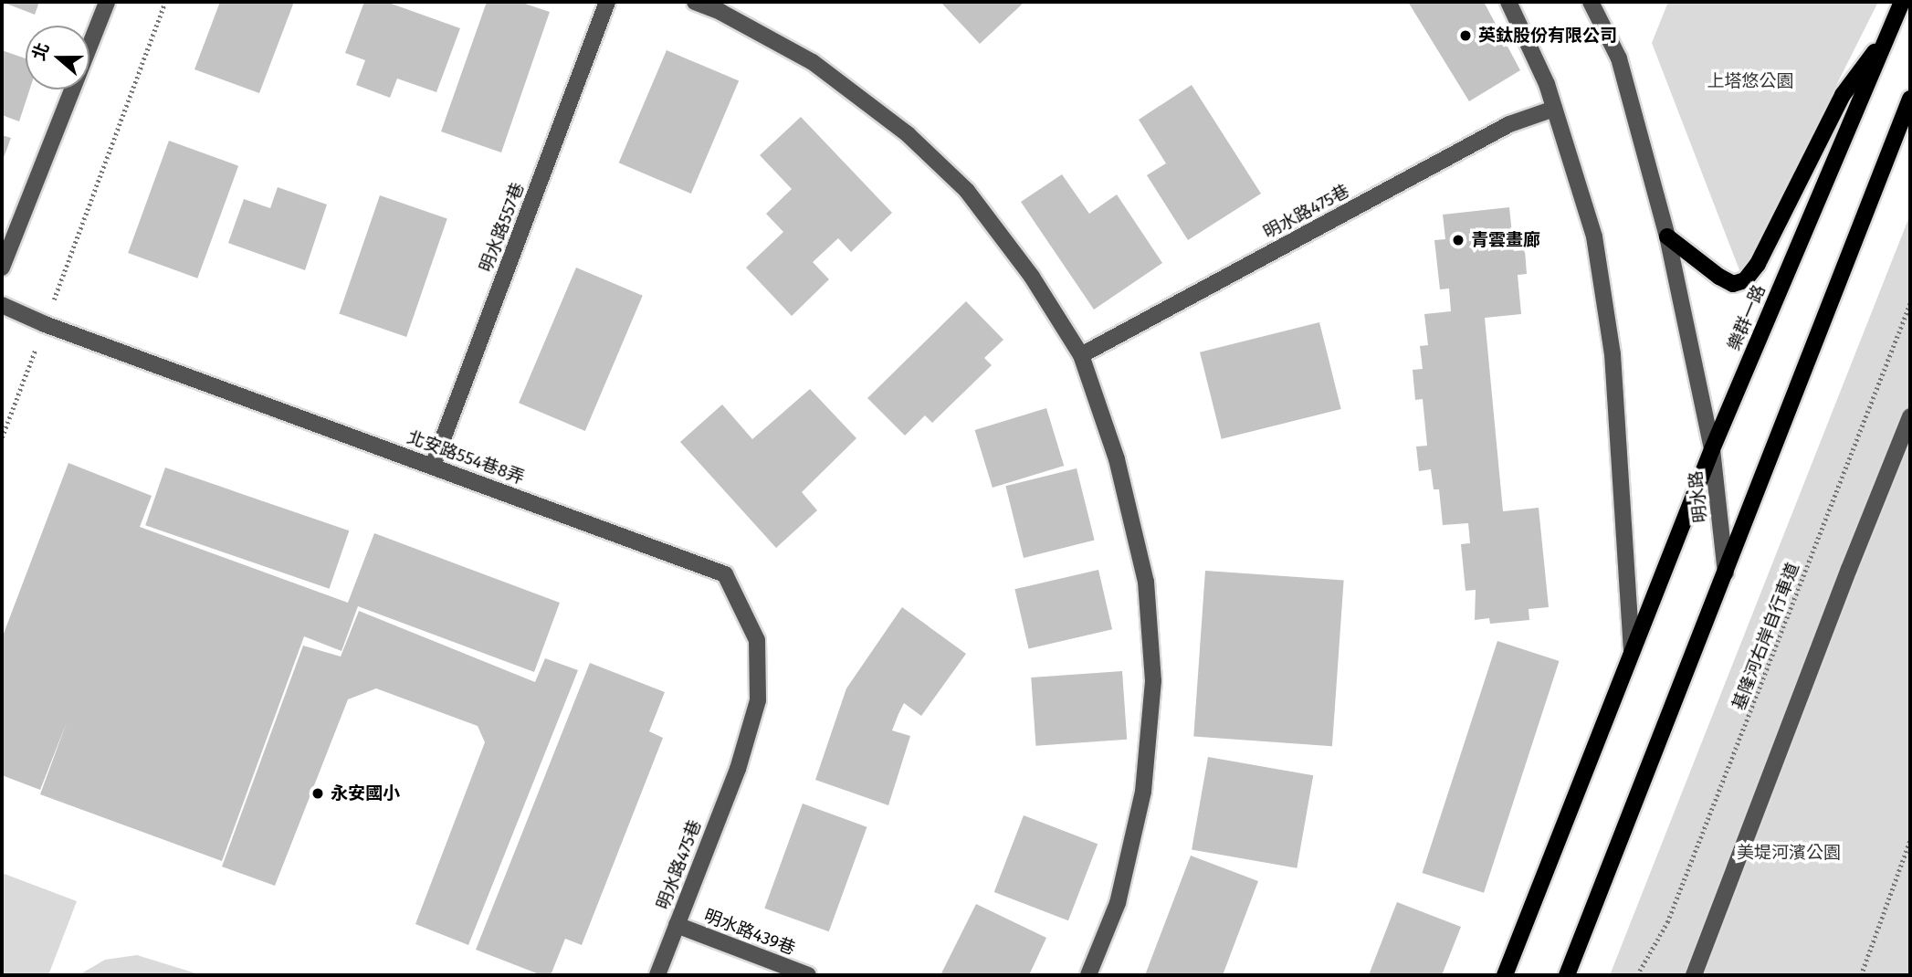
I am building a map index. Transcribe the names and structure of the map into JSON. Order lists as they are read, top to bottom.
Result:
{
  "streets": {
    "main road": ["樂群一路", "明水路"],
    "street": [
      "明水路475巷",
      "明水路557巷",
      "北安路554巷8弄",
      "明水路439巷"
    ],
    "path": ["基隆河右岸自行車道"]
  },
  "crossings": [
    ["明水路475巷", "北安路554巷8弄"],
    ["明水路475巷", "明水路439巷"],
    ["明水路557巷", "北安路554巷8弄"],
    ["樂群一路", "明水路"]
  ],
  "parks": ["上塔悠公園", "美堤河濱公園"],
  "places": ["英鈦股份有限公司", "青雲畫廊", "永安國小"],
  "north": "left"
}
